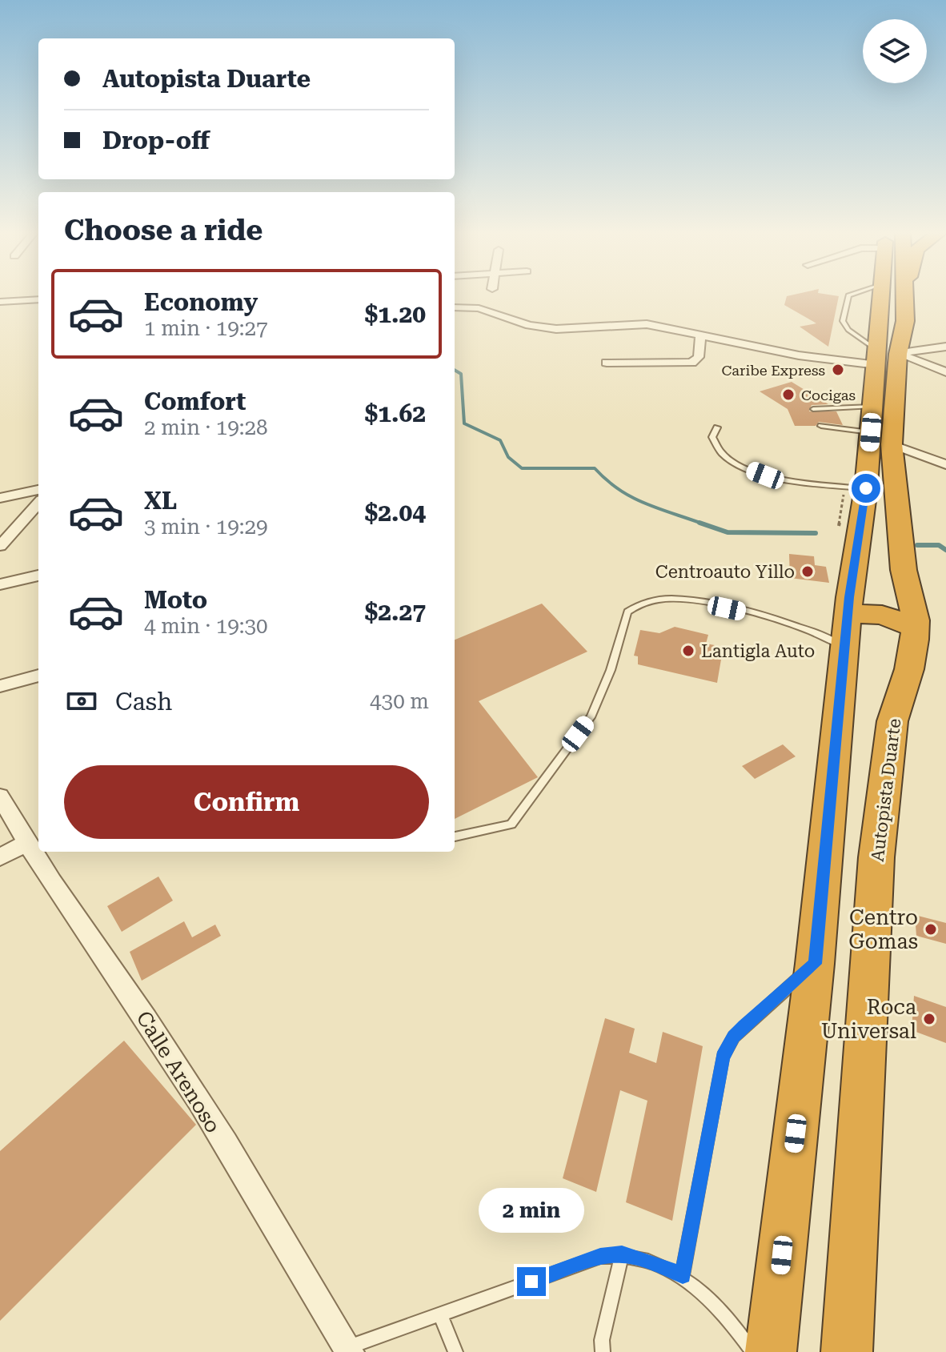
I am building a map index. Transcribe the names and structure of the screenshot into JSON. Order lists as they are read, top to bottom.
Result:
{
  "streets": {
    "highway": ["Autopista Duarte"],
    "street": ["Calle Arenoso"]
  },
  "places": [
    "Caribe Express",
    "Cocigas",
    "Centroauto Yillo",
    "Lantigla Auto",
    "Centro Gomas",
    "Roca Universal"
  ],
  "page": {
    "banner": ["Autopista Duarte", "Drop-off"],
    "heading": "Choose a ride",
    "list": [
      {
        "name": "Economy",
        "note": "1 min · 19:27",
        "value": "$1.20"
      },
      {
        "name": "Comfort",
        "note": "2 min · 19:28",
        "value": "$1.62"
      },
      {
        "name": "XL",
        "note": "3 min · 19:29",
        "value": "$2.04"
      },
      {
        "name": "Moto",
        "note": "4 min · 19:30",
        "value": "$2.27"
      }
    ],
    "pay": ["Cash", "430 m"],
    "buttons": "Confirm",
    "bubble": "2 min"
  }
}
